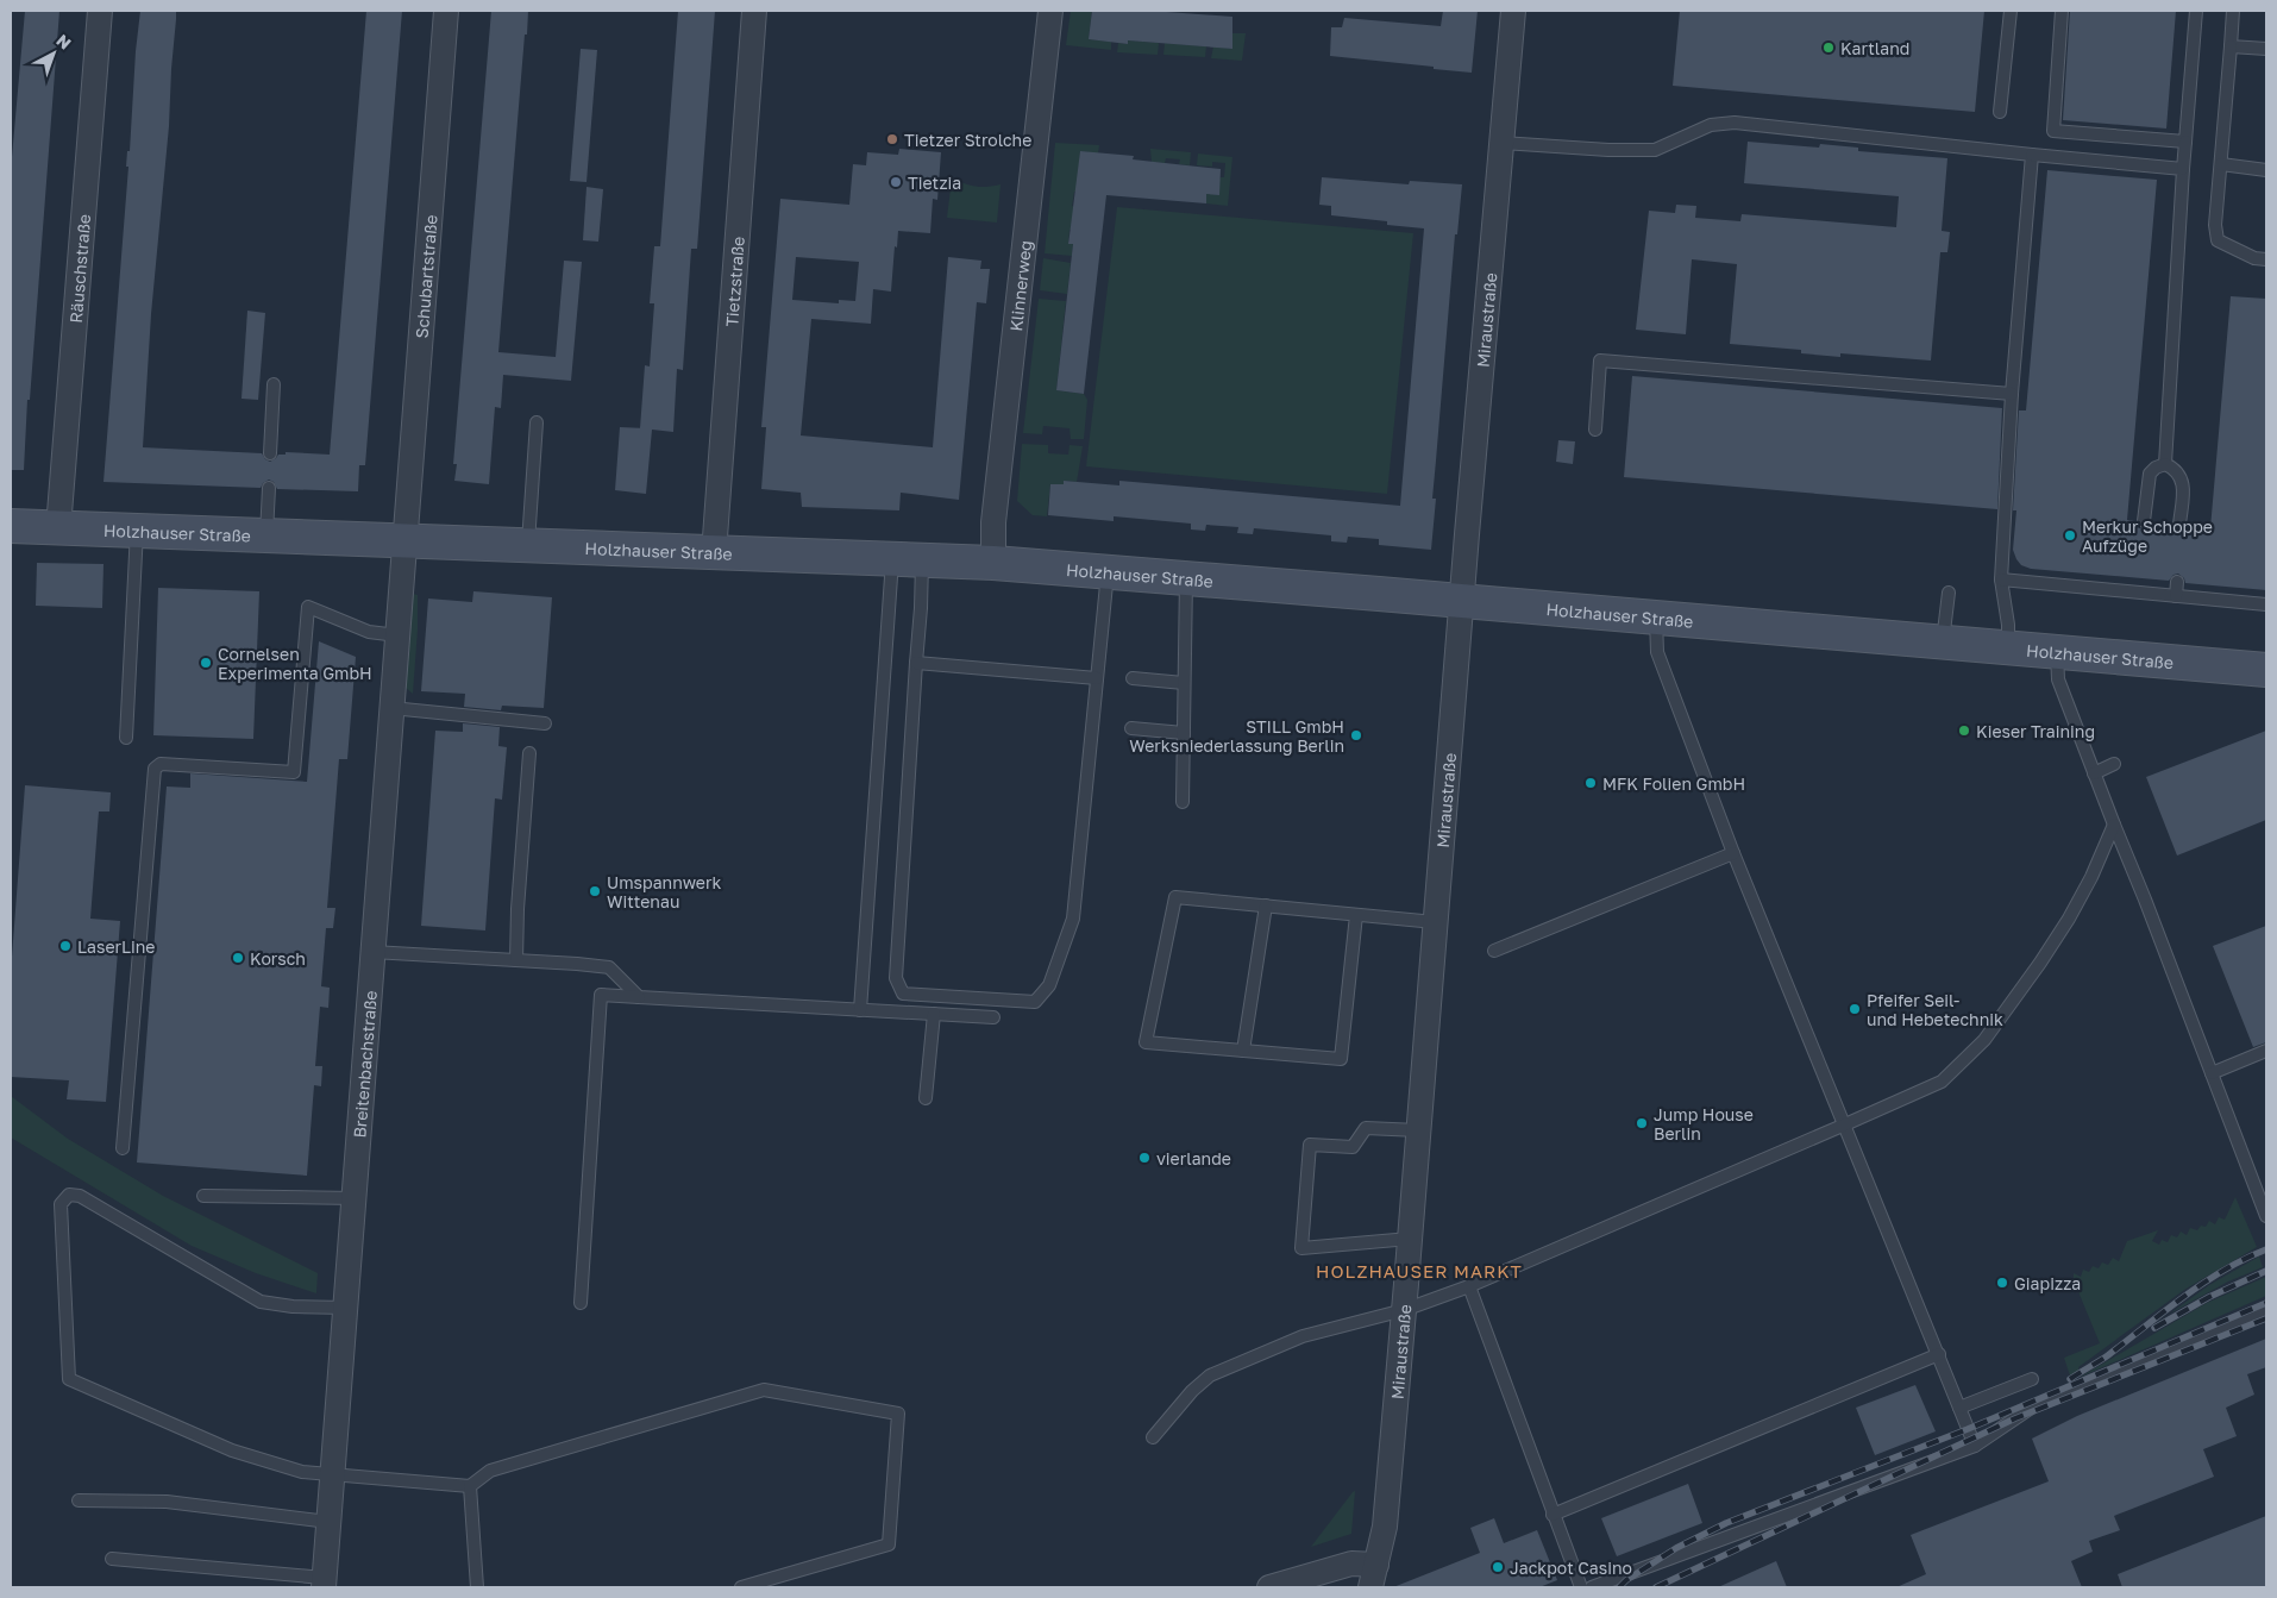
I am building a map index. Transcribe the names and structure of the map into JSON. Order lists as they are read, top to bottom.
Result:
{
  "streets": {
    "main road": ["Holzhauser Straße"],
    "street": [
      "Räuschstraße",
      "Schubartstraße",
      "Tietzstraße",
      "Klinnerweg",
      "Miraustraße",
      "Breitenbachstraße"
    ]
  },
  "crossings": [
    ["Räuschstraße", "Holzhauser Straße"],
    ["Schubartstraße", "Holzhauser Straße"],
    ["Schubartstraße", "Breitenbachstraße"],
    ["Tietzstraße", "Holzhauser Straße"],
    ["Klinnerweg", "Holzhauser Straße"],
    ["Miraustraße", "Holzhauser Straße"],
    ["Holzhauser Straße", "Breitenbachstraße"]
  ],
  "districts": ["HOLZHAUSER MARKT"],
  "places": [
    "Kartland",
    "Tietzer Strolche",
    "Tietzia",
    "Merkur Schoppe Aufzüge",
    "Cornelsen Experimenta GmbH",
    "Kieser Training",
    "STILL GmbH Werksniederlassung Berlin",
    "MFK Folien GmbH",
    "Umspannwerk Wittenau",
    "LaserLine",
    "Korsch",
    "Pfeifer Seil- und Hebetechnik",
    "Jump House Berlin",
    "vierlande",
    "Giapizza",
    "Jackpot Casino"
  ],
  "north": "top right"
}
